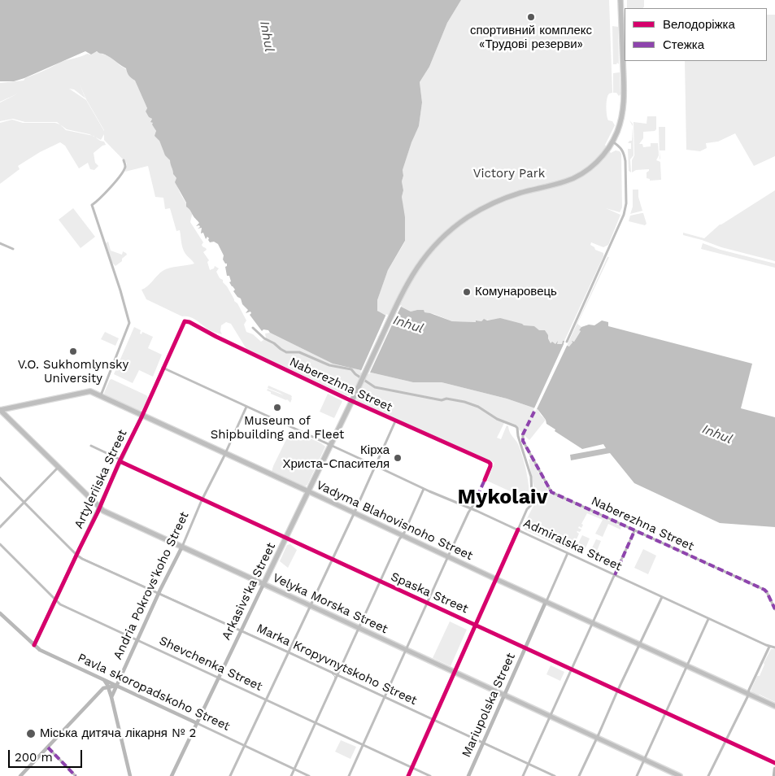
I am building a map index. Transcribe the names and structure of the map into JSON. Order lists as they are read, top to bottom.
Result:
{
  "streets": {
    "highway": ["Vadyma Blahovisnoho Street", "Arkasivs'ka Street", "Velyka Morska Street"],
    "street": [
      "Naberezhna Street",
      "Artyleriiska Street",
      "Admiralska Street",
      "Andria Pokrovs'koho Street",
      "Spaska Street",
      "Shevchenka Street",
      "Marka Kropyvnytskoho Street",
      "Pavla skoropadskoho Street",
      "Mariupolska Street"
    ]
  },
  "crossings": [
    ["Naberezhna Street", "Artyleriiska Street"],
    ["Naberezhna Street", "Arkasivs'ka Street"],
    ["Artyleriiska Street", "Vadyma Blahovisnoho Street"],
    ["Artyleriiska Street", "Admiralska Street"],
    ["Artyleriiska Street", "Spaska Street"],
    ["Artyleriiska Street", "Velyka Morska Street"],
    ["Artyleriiska Street", "Shevchenka Street"],
    ["Artyleriiska Street", "Marka Kropyvnytskoho Street"],
    ["Artyleriiska Street", "Pavla skoropadskoho Street"],
    ["Vadyma Blahovisnoho Street", "Andria Pokrovs'koho Street"],
    ["Vadyma Blahovisnoho Street", "Arkasivs'ka Street"],
    ["Vadyma Blahovisnoho Street", "Velyka Morska Street"],
    ["Vadyma Blahovisnoho Street", "Mariupolska Street"],
    ["Admiralska Street", "Andria Pokrovs'koho Street"],
    ["Admiralska Street", "Arkasivs'ka Street"],
    ["Admiralska Street", "Mariupolska Street"],
    ["Andria Pokrovs'koho Street", "Spaska Street"],
    ["Andria Pokrovs'koho Street", "Velyka Morska Street"],
    ["Andria Pokrovs'koho Street", "Shevchenka Street"],
    ["Andria Pokrovs'koho Street", "Marka Kropyvnytskoho Street"],
    ["Andria Pokrovs'koho Street", "Pavla skoropadskoho Street"],
    ["Arkasivs'ka Street", "Spaska Street"],
    ["Arkasivs'ka Street", "Velyka Morska Street"],
    ["Arkasivs'ka Street", "Shevchenka Street"],
    ["Arkasivs'ka Street", "Marka Kropyvnytskoho Street"],
    ["Arkasivs'ka Street", "Pavla skoropadskoho Street"],
    ["Spaska Street", "Mariupolska Street"],
    ["Velyka Morska Street", "Mariupolska Street"],
    ["Marka Kropyvnytskoho Street", "Mariupolska Street"]
  ],
  "districts": ["Mykolaiv"],
  "water": ["Inhul"],
  "parks": ["Victory Park"],
  "places": [
    "спортивний комплекс «Трудові резерви»",
    "Комунаровець",
    "V.O. Sukhomlynsky University",
    "Museum of Shipbuilding and Fleet",
    "Кірха Христа-Спасителя",
    "Міська дитяча лікарня № 2"
  ],
  "legend": ["Велодоріжка", "Стежка"],
  "scale_bar": "200 m"
}
